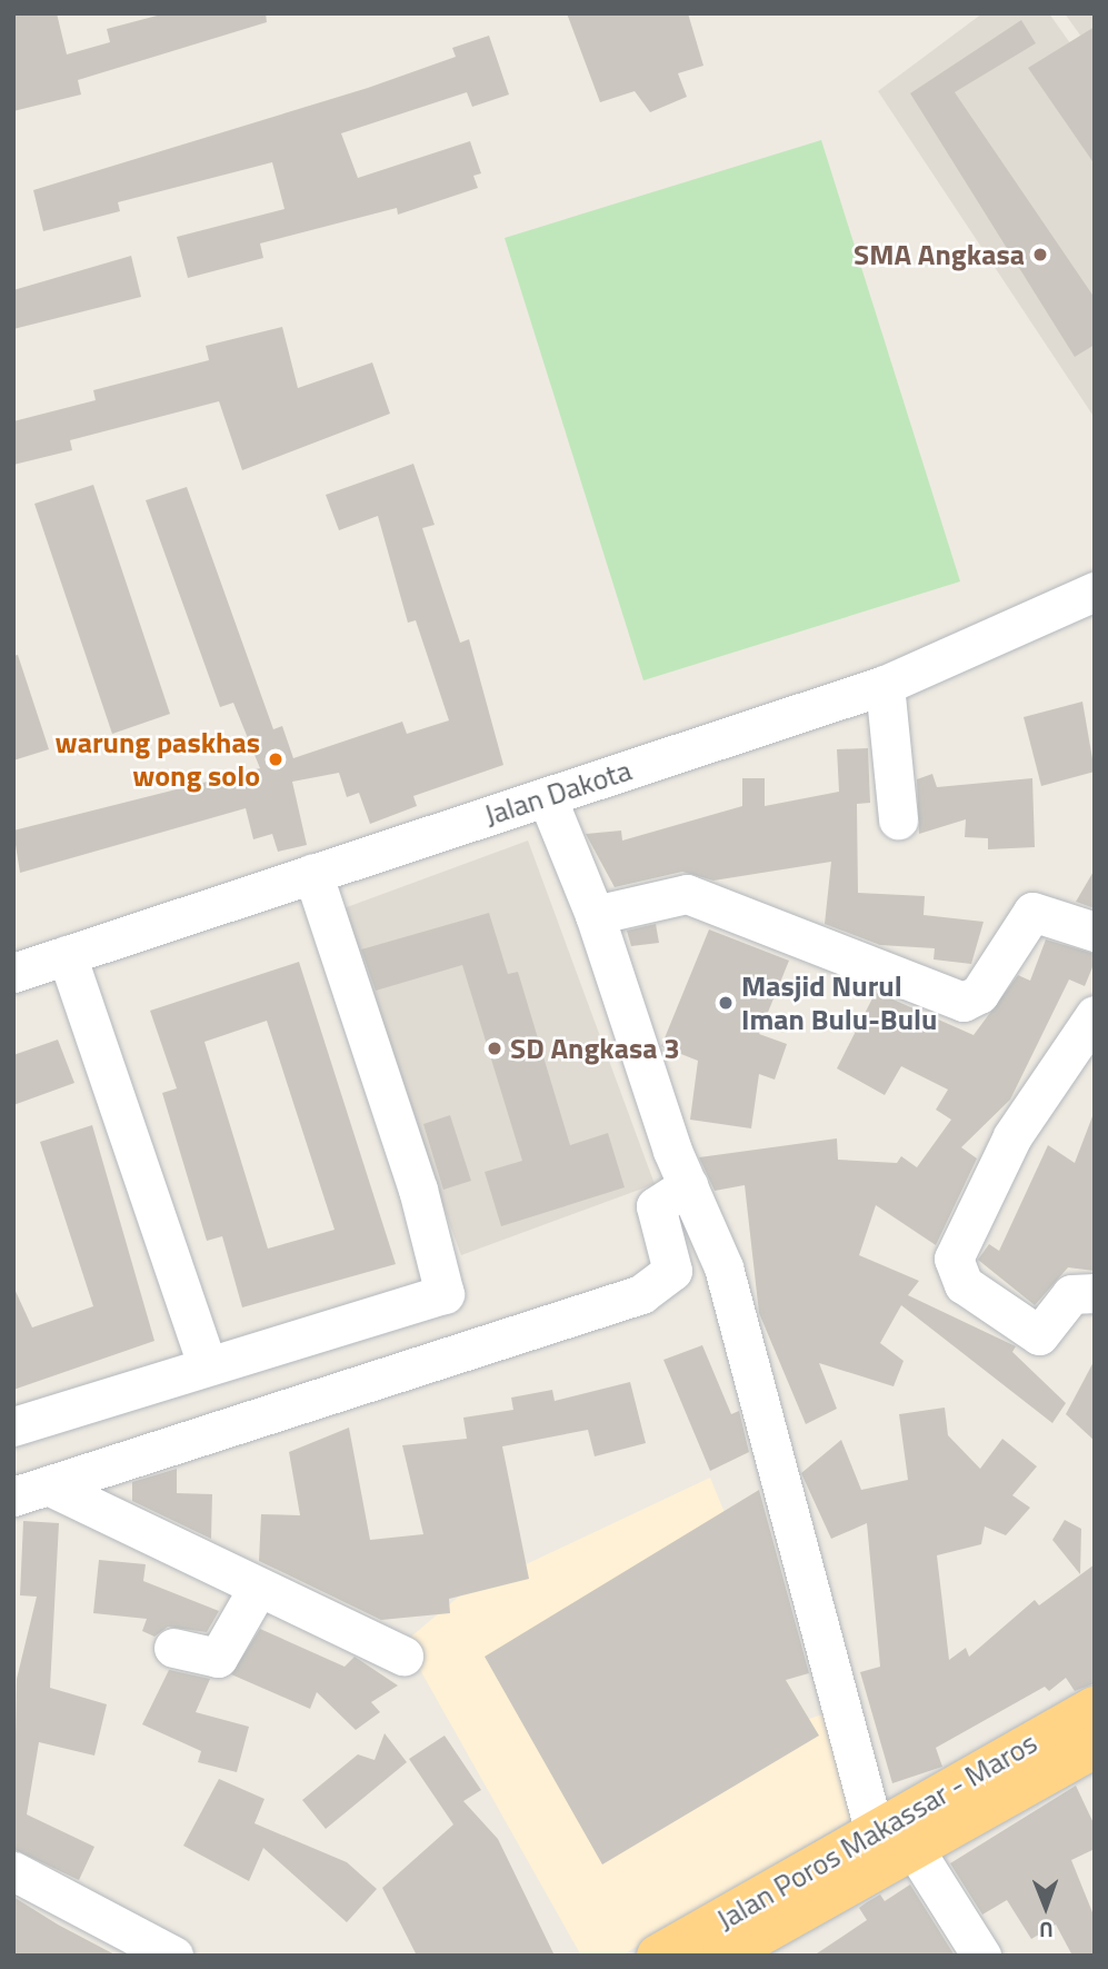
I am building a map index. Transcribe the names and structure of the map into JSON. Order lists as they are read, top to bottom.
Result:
{
  "streets": {
    "highway": ["Jalan Poros Makassar - Maros"],
    "street": ["Jalan Dakota"]
  },
  "places": [
    "SMA Angkasa",
    "warung paskhas wong solo",
    "Masjid Nurul Iman Bulu-Bulu",
    "SD Angkasa 3"
  ],
  "north": "bottom"
}
